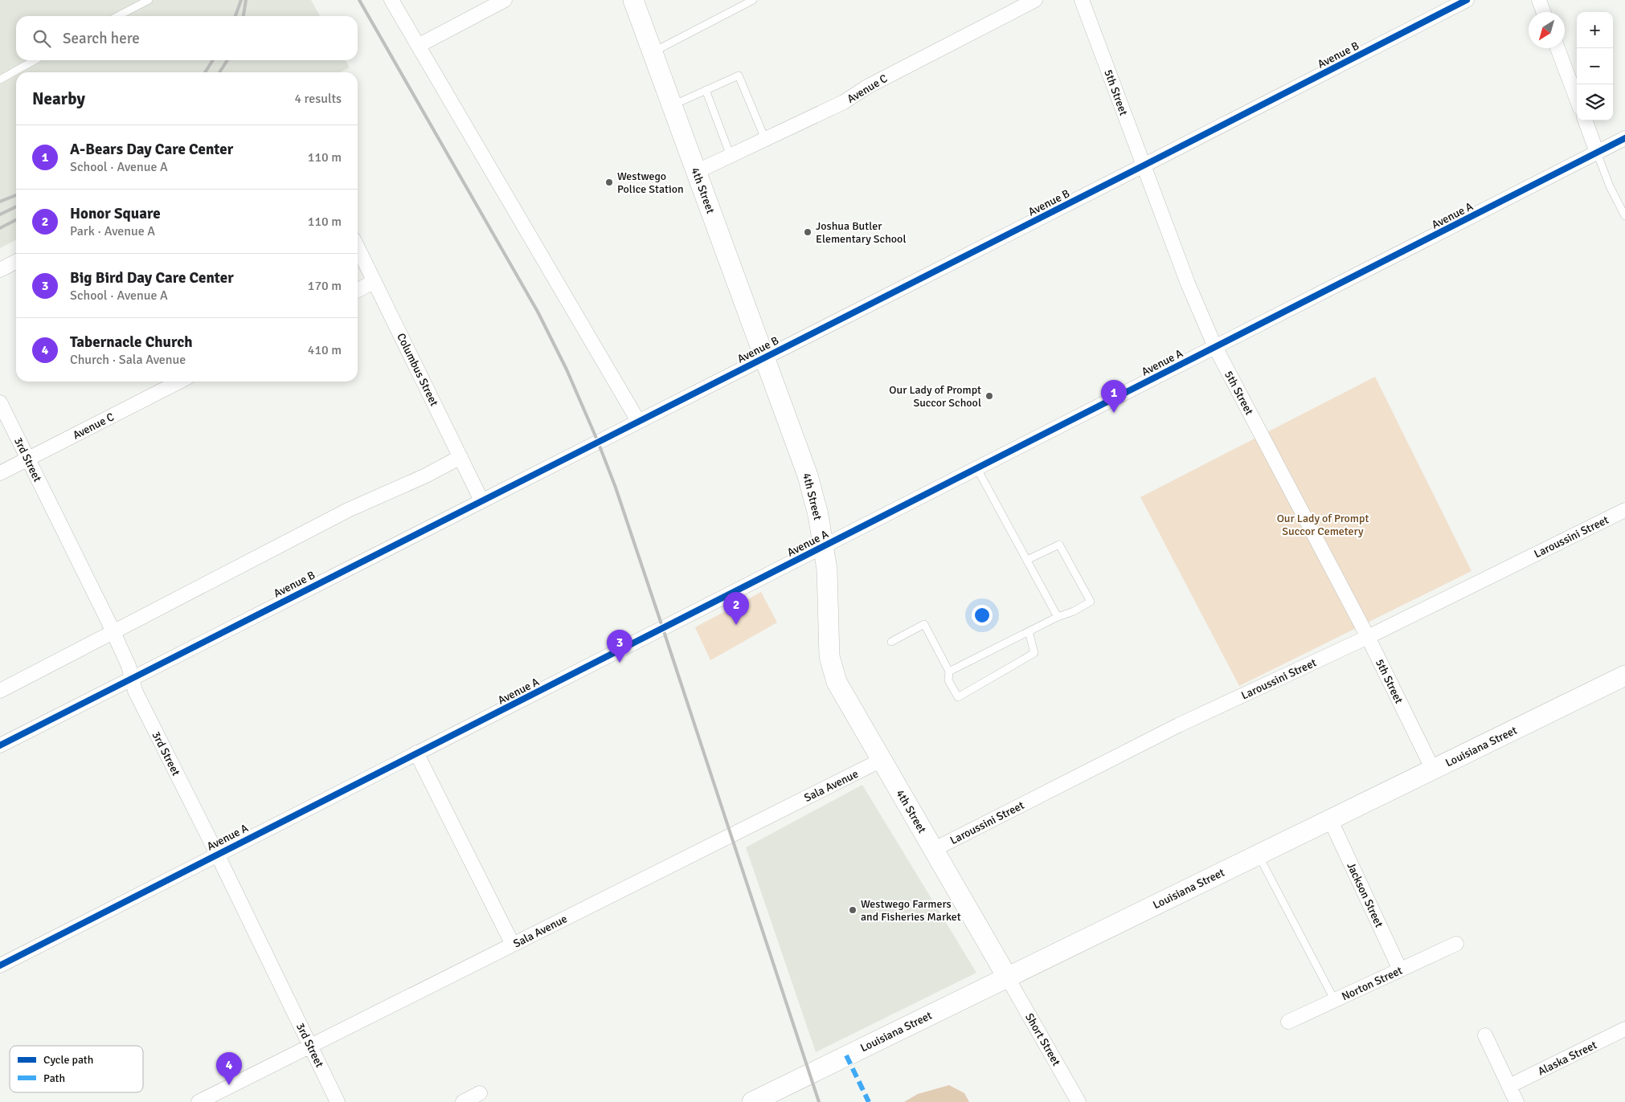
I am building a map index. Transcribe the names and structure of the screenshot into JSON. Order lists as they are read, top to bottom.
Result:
{
  "streets": {
    "main road": ["4th Street", "Louisiana Street"],
    "street": [
      "Avenue B",
      "Avenue C",
      "5th Street",
      "Avenue A",
      "Columbus Street",
      "3rd Street",
      "Laroussini Street",
      "Sala Avenue",
      "Jackson Street",
      "Norton Street",
      "Short Street",
      "Alaska Street"
    ]
  },
  "crossings": [
    ["Avenue B", "5th Street"],
    ["Avenue B", "4th Street"],
    ["Avenue B", "Columbus Street"],
    ["Avenue B", "3rd Street"],
    ["Avenue C", "4th Street"],
    ["Avenue C", "3rd Street"],
    ["5th Street", "Avenue A"],
    ["5th Street", "Laroussini Street"],
    ["5th Street", "Louisiana Street"],
    ["4th Street", "Avenue A"],
    ["4th Street", "Laroussini Street"],
    ["4th Street", "Louisiana Street"],
    ["4th Street", "Sala Avenue"],
    ["4th Street", "Short Street"],
    ["Avenue A", "3rd Street"],
    ["3rd Street", "Sala Avenue"],
    ["Louisiana Street", "Jackson Street"],
    ["Louisiana Street", "Short Street"],
    ["Jackson Street", "Norton Street"]
  ],
  "parks": ["Our Lady of Prompt Succor Cemetery"],
  "places": [
    "Westwego Police Station",
    "Joshua Butler Elementary School",
    "Our Lady of Prompt Succor School",
    "Westwego Farmers and Fisheries Market"
  ],
  "legend": ["Cycle path", "Path"],
  "north": "bottom left",
  "page": {
    "map_buttons": ["+", "−"],
    "search": "Search here",
    "heading": ["Nearby", "4 results"],
    "list": [
      {
        "mark": "1",
        "name": "A-Bears Day Care Center",
        "note": "School · Avenue A",
        "value": "110 m"
      },
      {
        "mark": "2",
        "name": "Honor Square",
        "note": "Park · Avenue A",
        "value": "110 m"
      },
      {
        "mark": "3",
        "name": "Big Bird Day Care Center",
        "note": "School · Avenue A",
        "value": "170 m"
      },
      {
        "mark": "4",
        "name": "Tabernacle Church",
        "note": "Church · Sala Avenue",
        "value": "410 m"
      }
    ],
    "pins": [
      "1",
      "2",
      "3",
      "4"
    ]
  }
}
